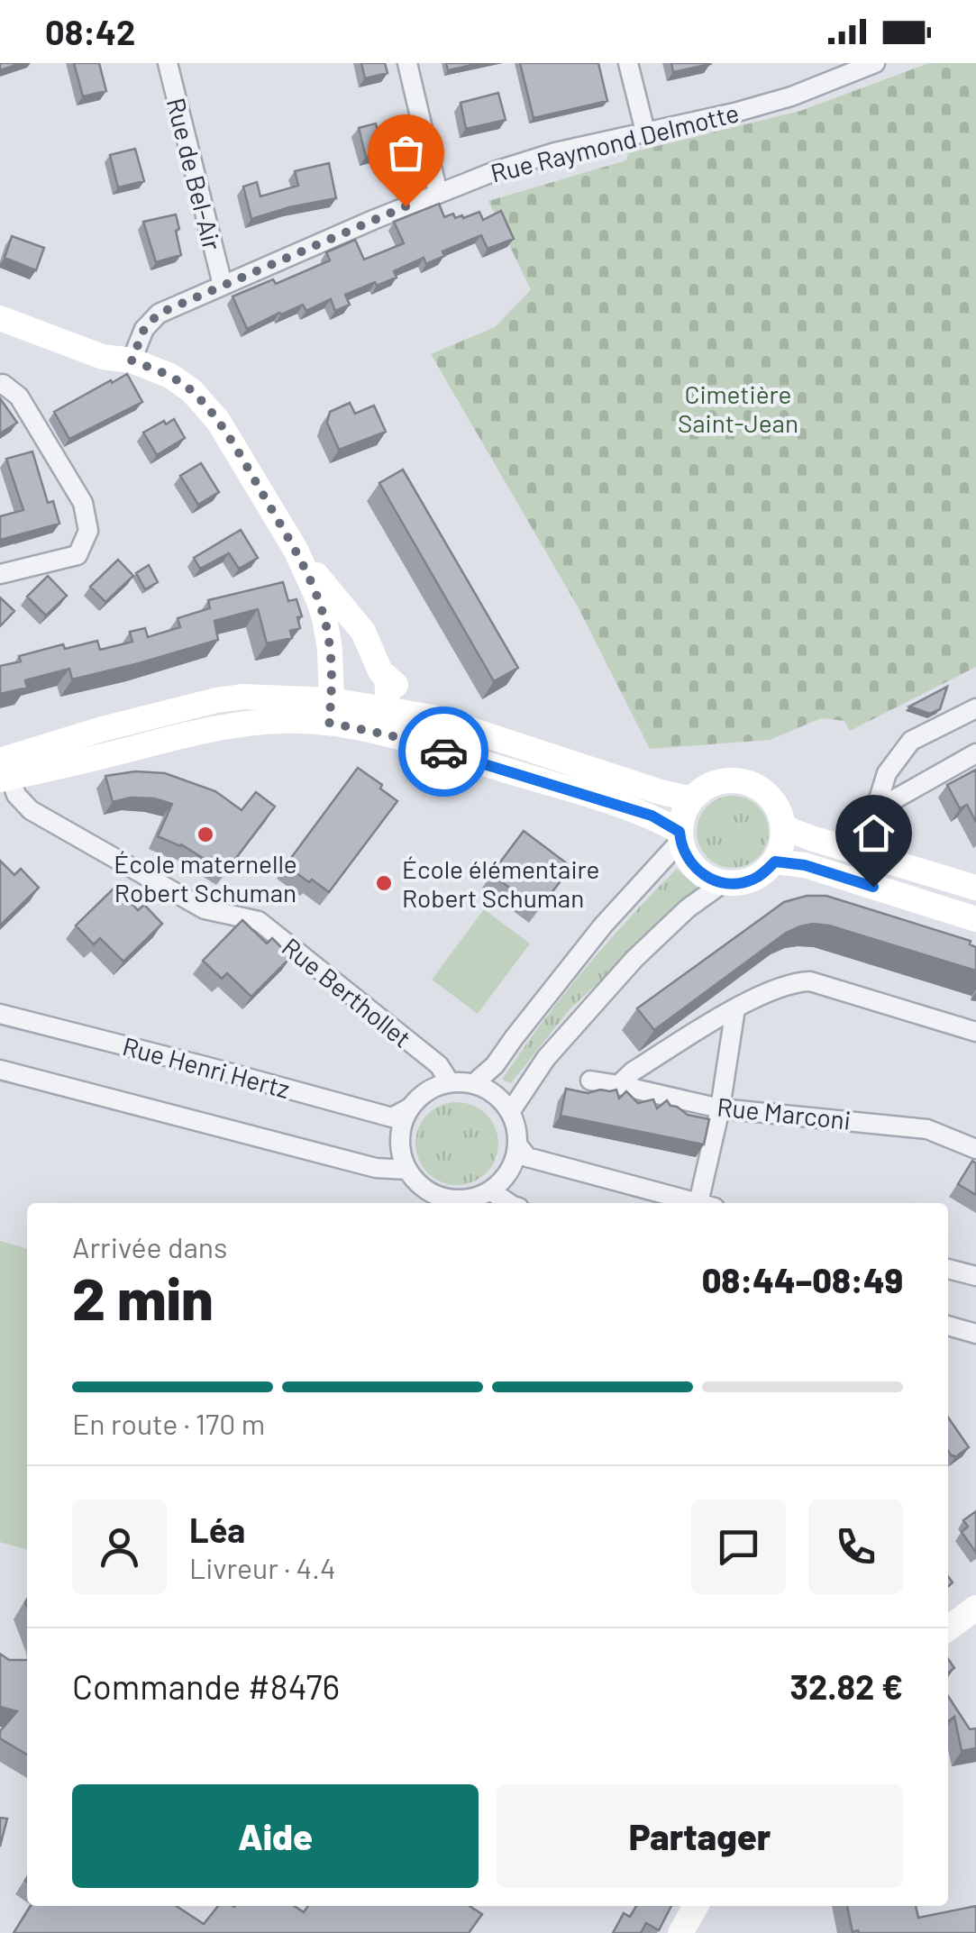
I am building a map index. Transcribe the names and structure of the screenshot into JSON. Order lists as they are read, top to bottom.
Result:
{
  "streets": {
    "street": [
      "Rue Raymond Delmotte",
      "Rue de Bel-Air",
      "Rue Berthollet",
      "Rue Henri Hertz",
      "Rue Marconi"
    ]
  },
  "crossings": [
    ["Rue Raymond Delmotte", "Rue de Bel-Air"],
    ["Rue Berthollet", "Rue Henri Hertz"]
  ],
  "parks": ["Cimetière Saint-Jean"],
  "places": ["École maternelle Robert Schuman", "École élémentaire Robert Schuman"],
  "page": {
    "status": "08:42",
    "heading": ["2 min", "Arrivée dans", "08:44–08:49"],
    "panel": [
      "Léa",
      "Livreur · 4.4",
      "Commande #8476",
      "32.82 €"
    ],
    "bar": "En route · 170 m",
    "buttons": ["Aide", "Partager"]
  }
}
